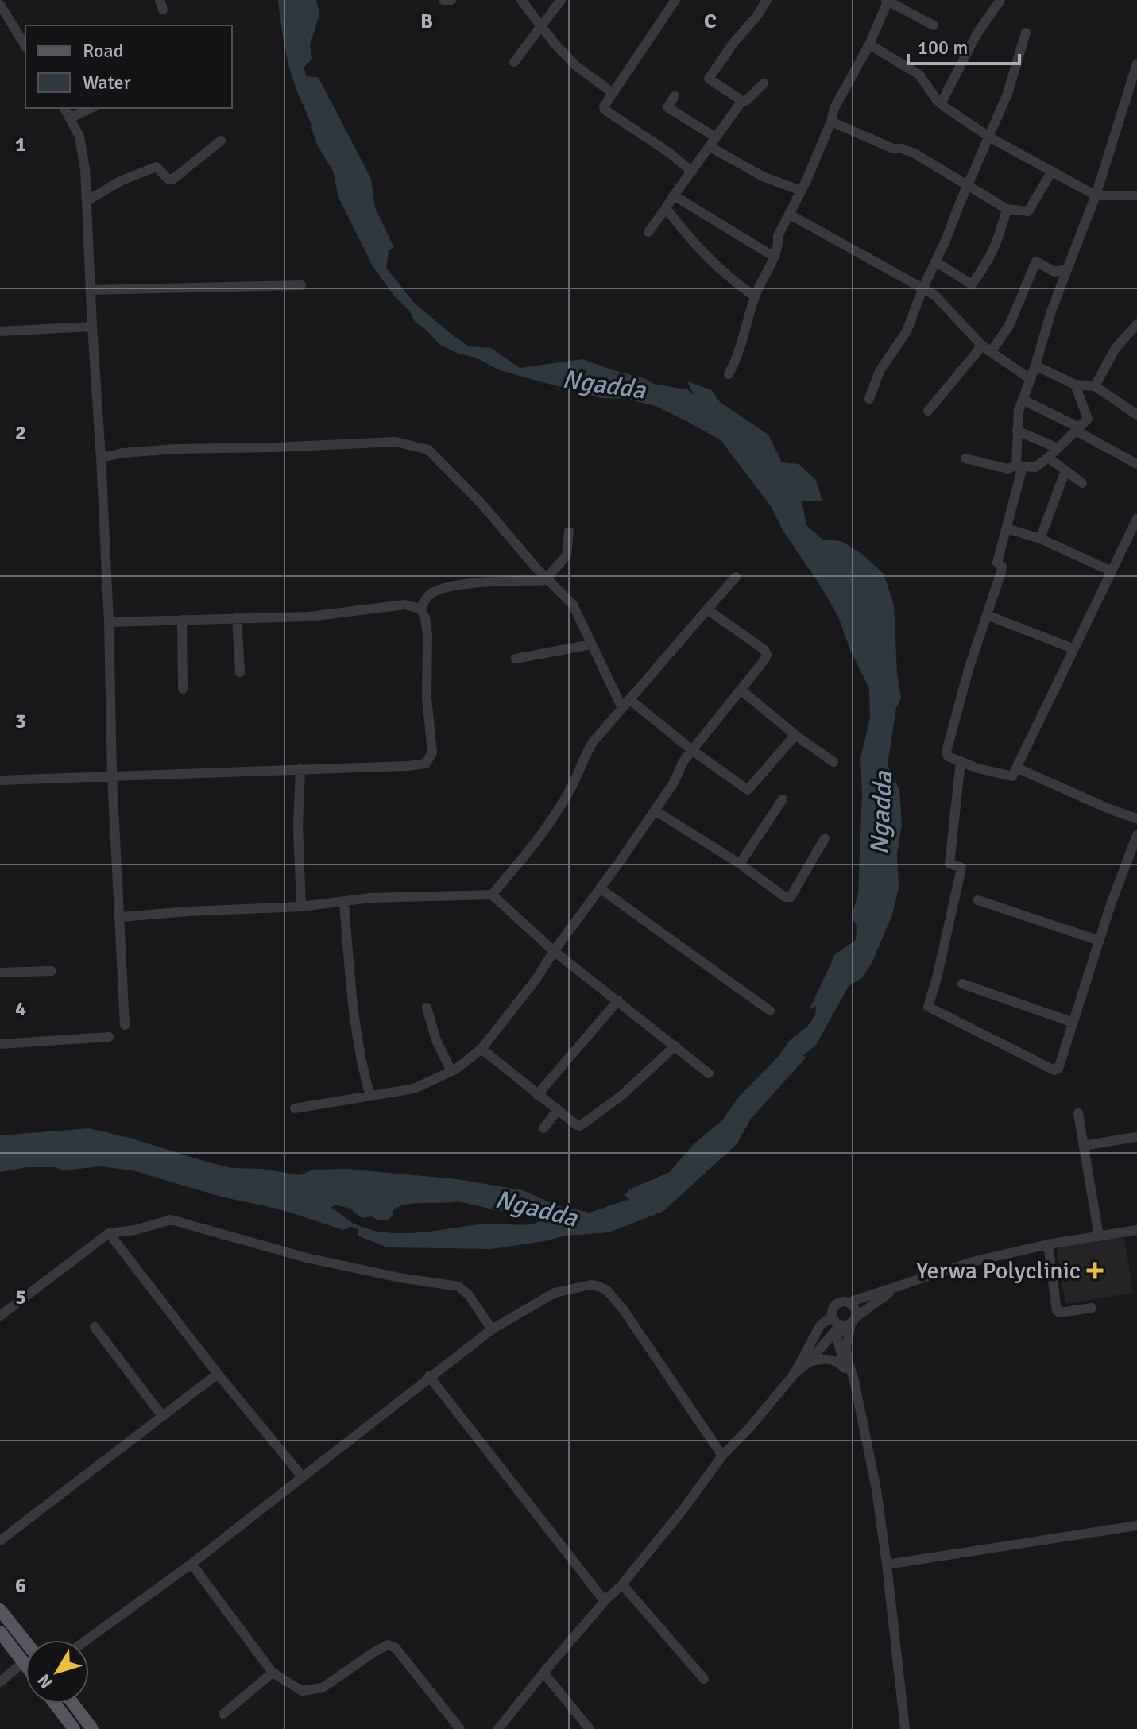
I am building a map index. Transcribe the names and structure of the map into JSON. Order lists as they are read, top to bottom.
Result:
{
  "water": ["Ngadda"],
  "places": {
    "health": ["Yerwa Polyclinic"]
  },
  "legend": ["Road", "Water"],
  "scale_bar": "100 m",
  "north": "bottom left",
  "grid": {
    "columns": ["B", "C"],
    "rows": [
      "1",
      "2",
      "3",
      "4",
      "5",
      "6"
    ]
  }
}
